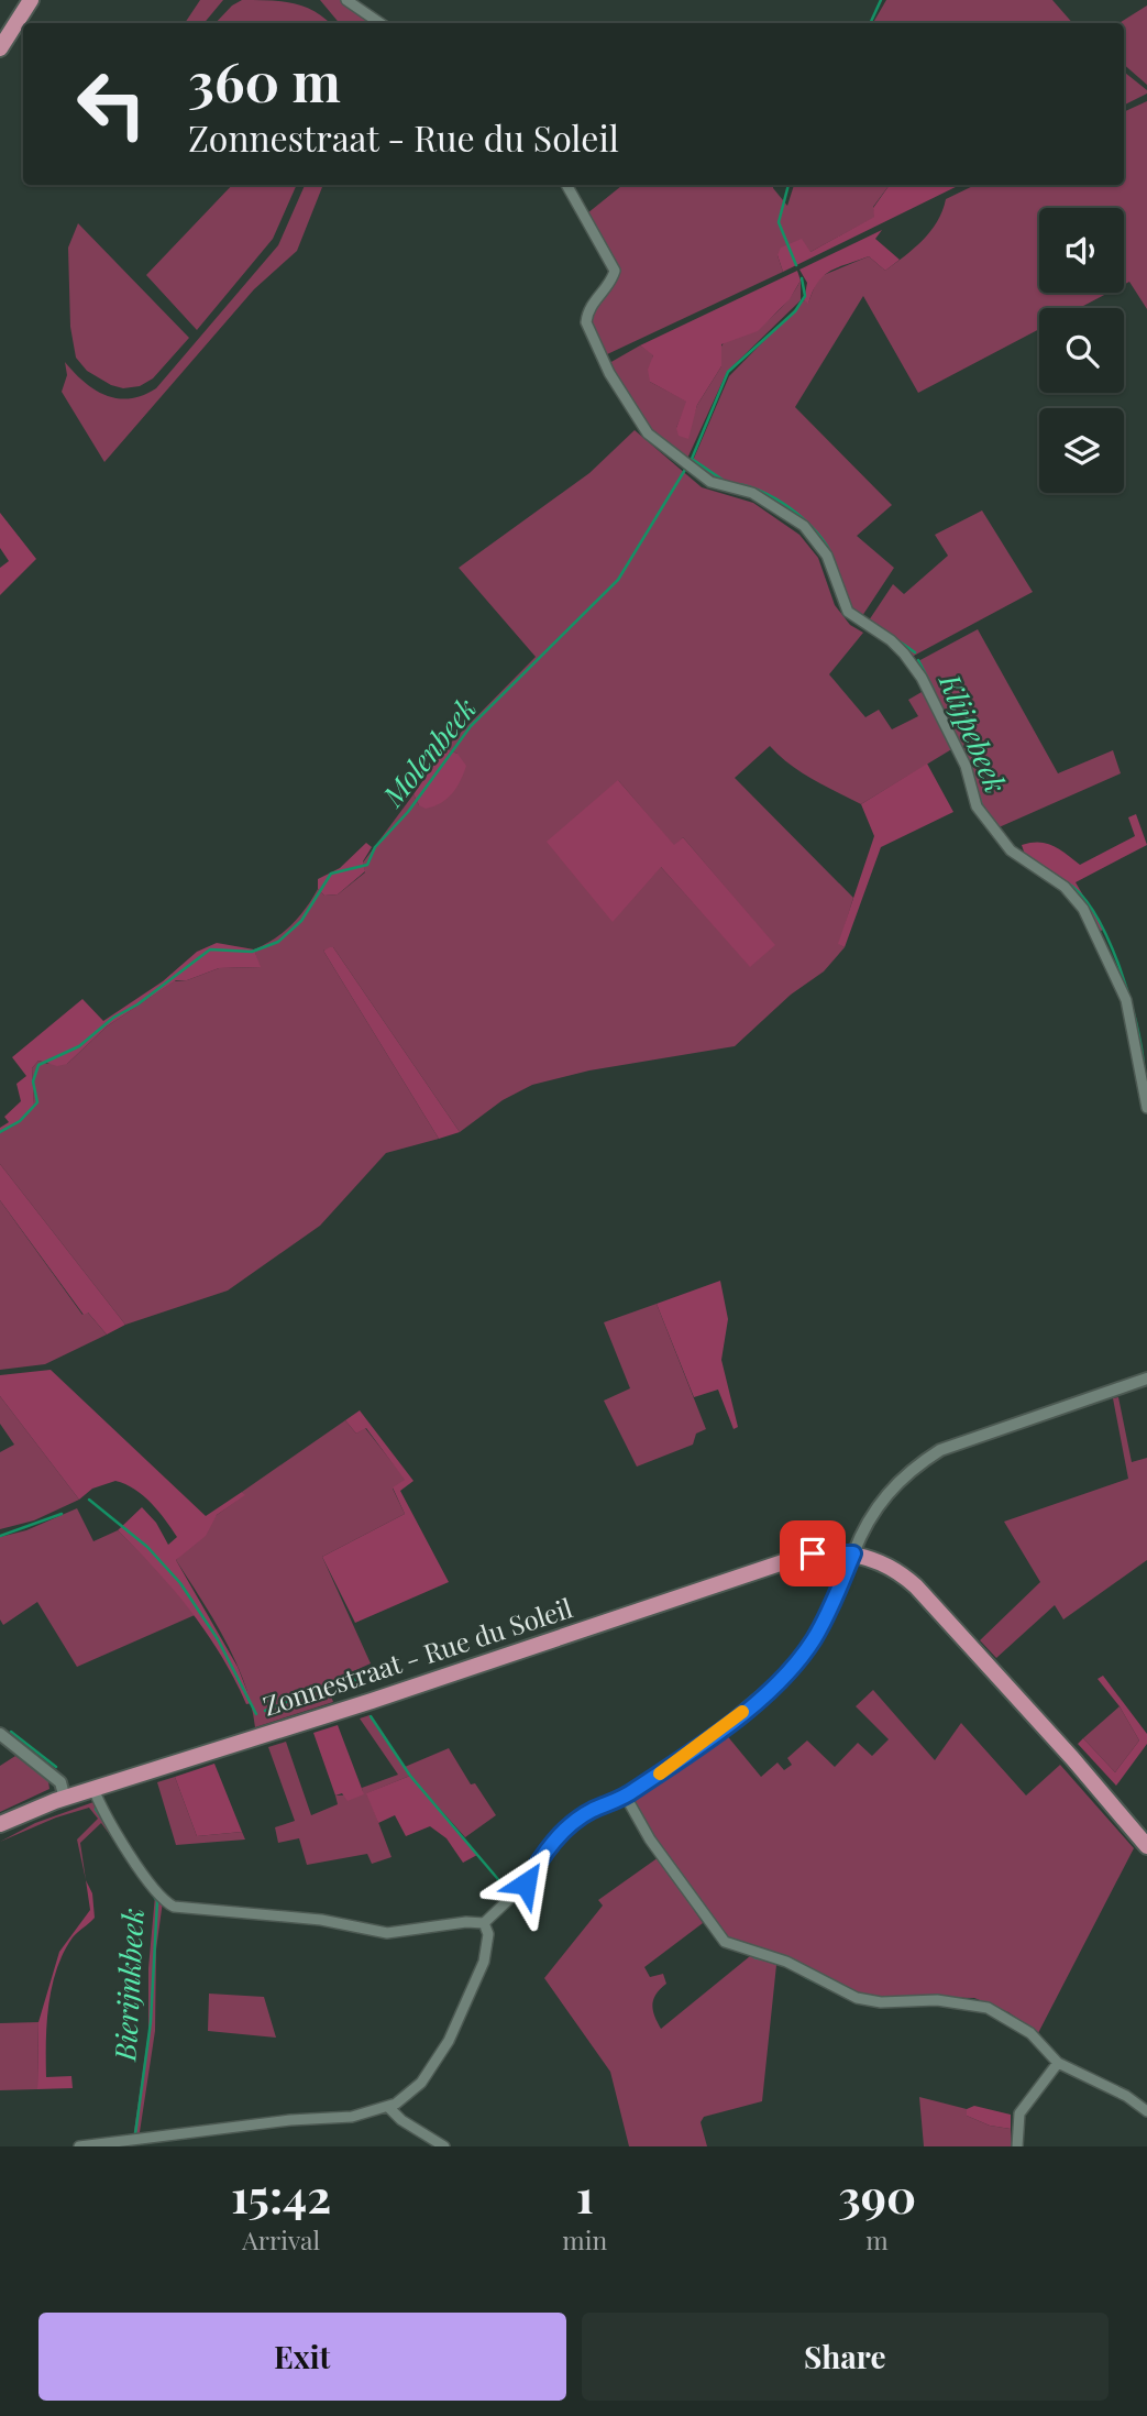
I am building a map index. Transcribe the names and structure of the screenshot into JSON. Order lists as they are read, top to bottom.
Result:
{
  "streets": {
    "main road": ["Zonnestraat - Rue du Soleil"]
  },
  "water": ["Klijpebeek", "Molenbeek", "Bierijnkbeek"],
  "page": {
    "turn": ["360 m", "Zonnestraat - Rue du Soleil"],
    "eta": [
      "15:42",
      "Arrival",
      "1",
      "min",
      "390",
      "m"
    ],
    "buttons": ["Exit", "Share"]
  }
}
